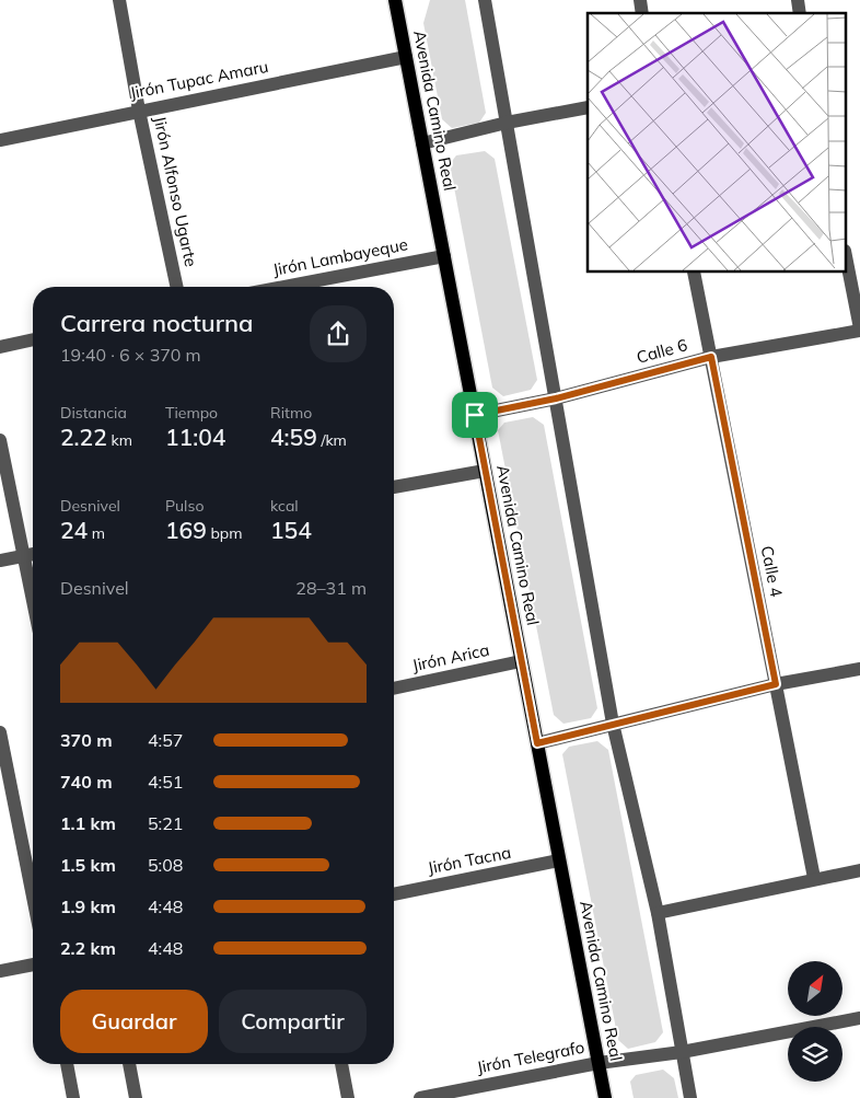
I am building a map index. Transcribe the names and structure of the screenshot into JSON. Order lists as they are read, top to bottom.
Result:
{
  "streets": {
    "main road": ["Avenida Camino Real"],
    "street": [
      "Jirón Tupac Amaru",
      "Jirón Alfonso Ugarte",
      "Jirón Lambayeque",
      "Calle 6",
      "Calle 4",
      "Jirón Arica",
      "Jirón Tacna",
      "Jirón Telegrafo"
    ]
  },
  "crossings": [
    ["Jirón Tupac Amaru", "Avenida Camino Real"],
    ["Jirón Tupac Amaru", "Jirón Alfonso Ugarte"],
    ["Avenida Camino Real", "Jirón Lambayeque"],
    ["Avenida Camino Real", "Calle 6"],
    ["Avenida Camino Real", "Jirón Arica"],
    ["Avenida Camino Real", "Jirón Tacna"],
    ["Avenida Camino Real", "Jirón Telegrafo"],
    ["Calle 6", "Calle 4"]
  ],
  "north": "top right",
  "page": {
    "heading": ["Carrera nocturna", "19:40 · 6 × 370 m"],
    "stats": [
      ["Distancia", "2.22 km"],
      ["Tiempo", "11:04"],
      ["Ritmo", "4:59 /km"],
      ["Desnivel", "24 m"],
      ["Pulso", "169 bpm"],
      ["kcal", "154"]
    ],
    "chart": ["Desnivel", "28–31 m"],
    "list": [
      {
        "name": "370 m",
        "note": "4:57"
      },
      {
        "name": "740 m",
        "note": "4:51"
      },
      {
        "name": "1.1 km",
        "note": "5:21"
      },
      {
        "name": "1.5 km",
        "note": "5:08"
      },
      {
        "name": "1.9 km",
        "note": "4:48"
      },
      {
        "name": "2.2 km",
        "note": "4:48"
      }
    ],
    "buttons": ["Guardar", "Compartir"]
  }
}
